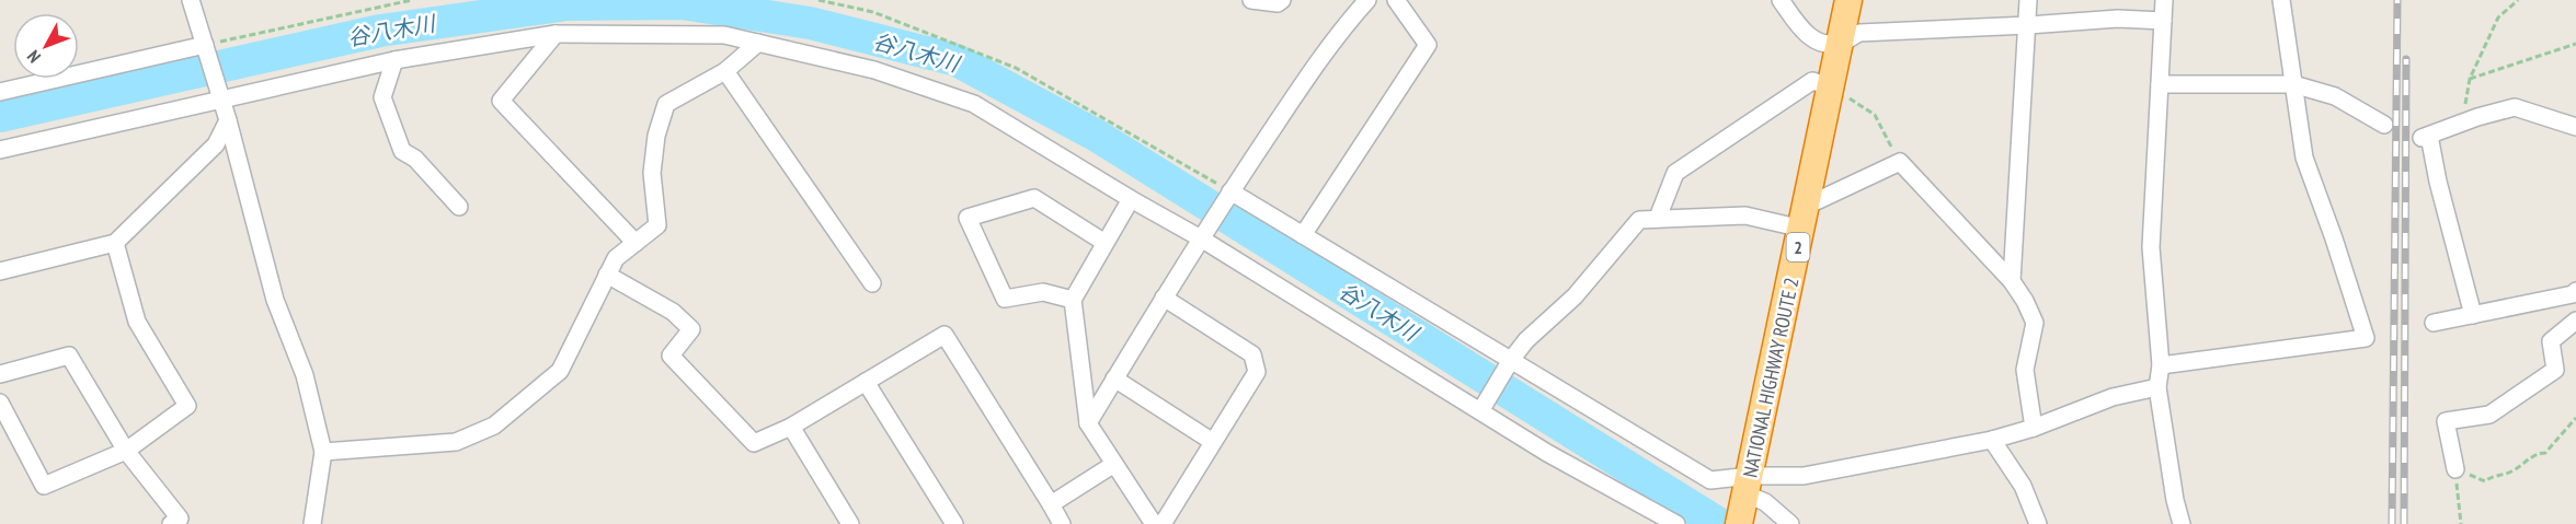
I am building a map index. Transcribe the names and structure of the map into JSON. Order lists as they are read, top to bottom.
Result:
{
  "streets": {
    "highway": ["2", "NATIONAL HIGHWAY ROUTE 2"]
  },
  "water": ["谷八木川"],
  "north": "bottom left"
}
